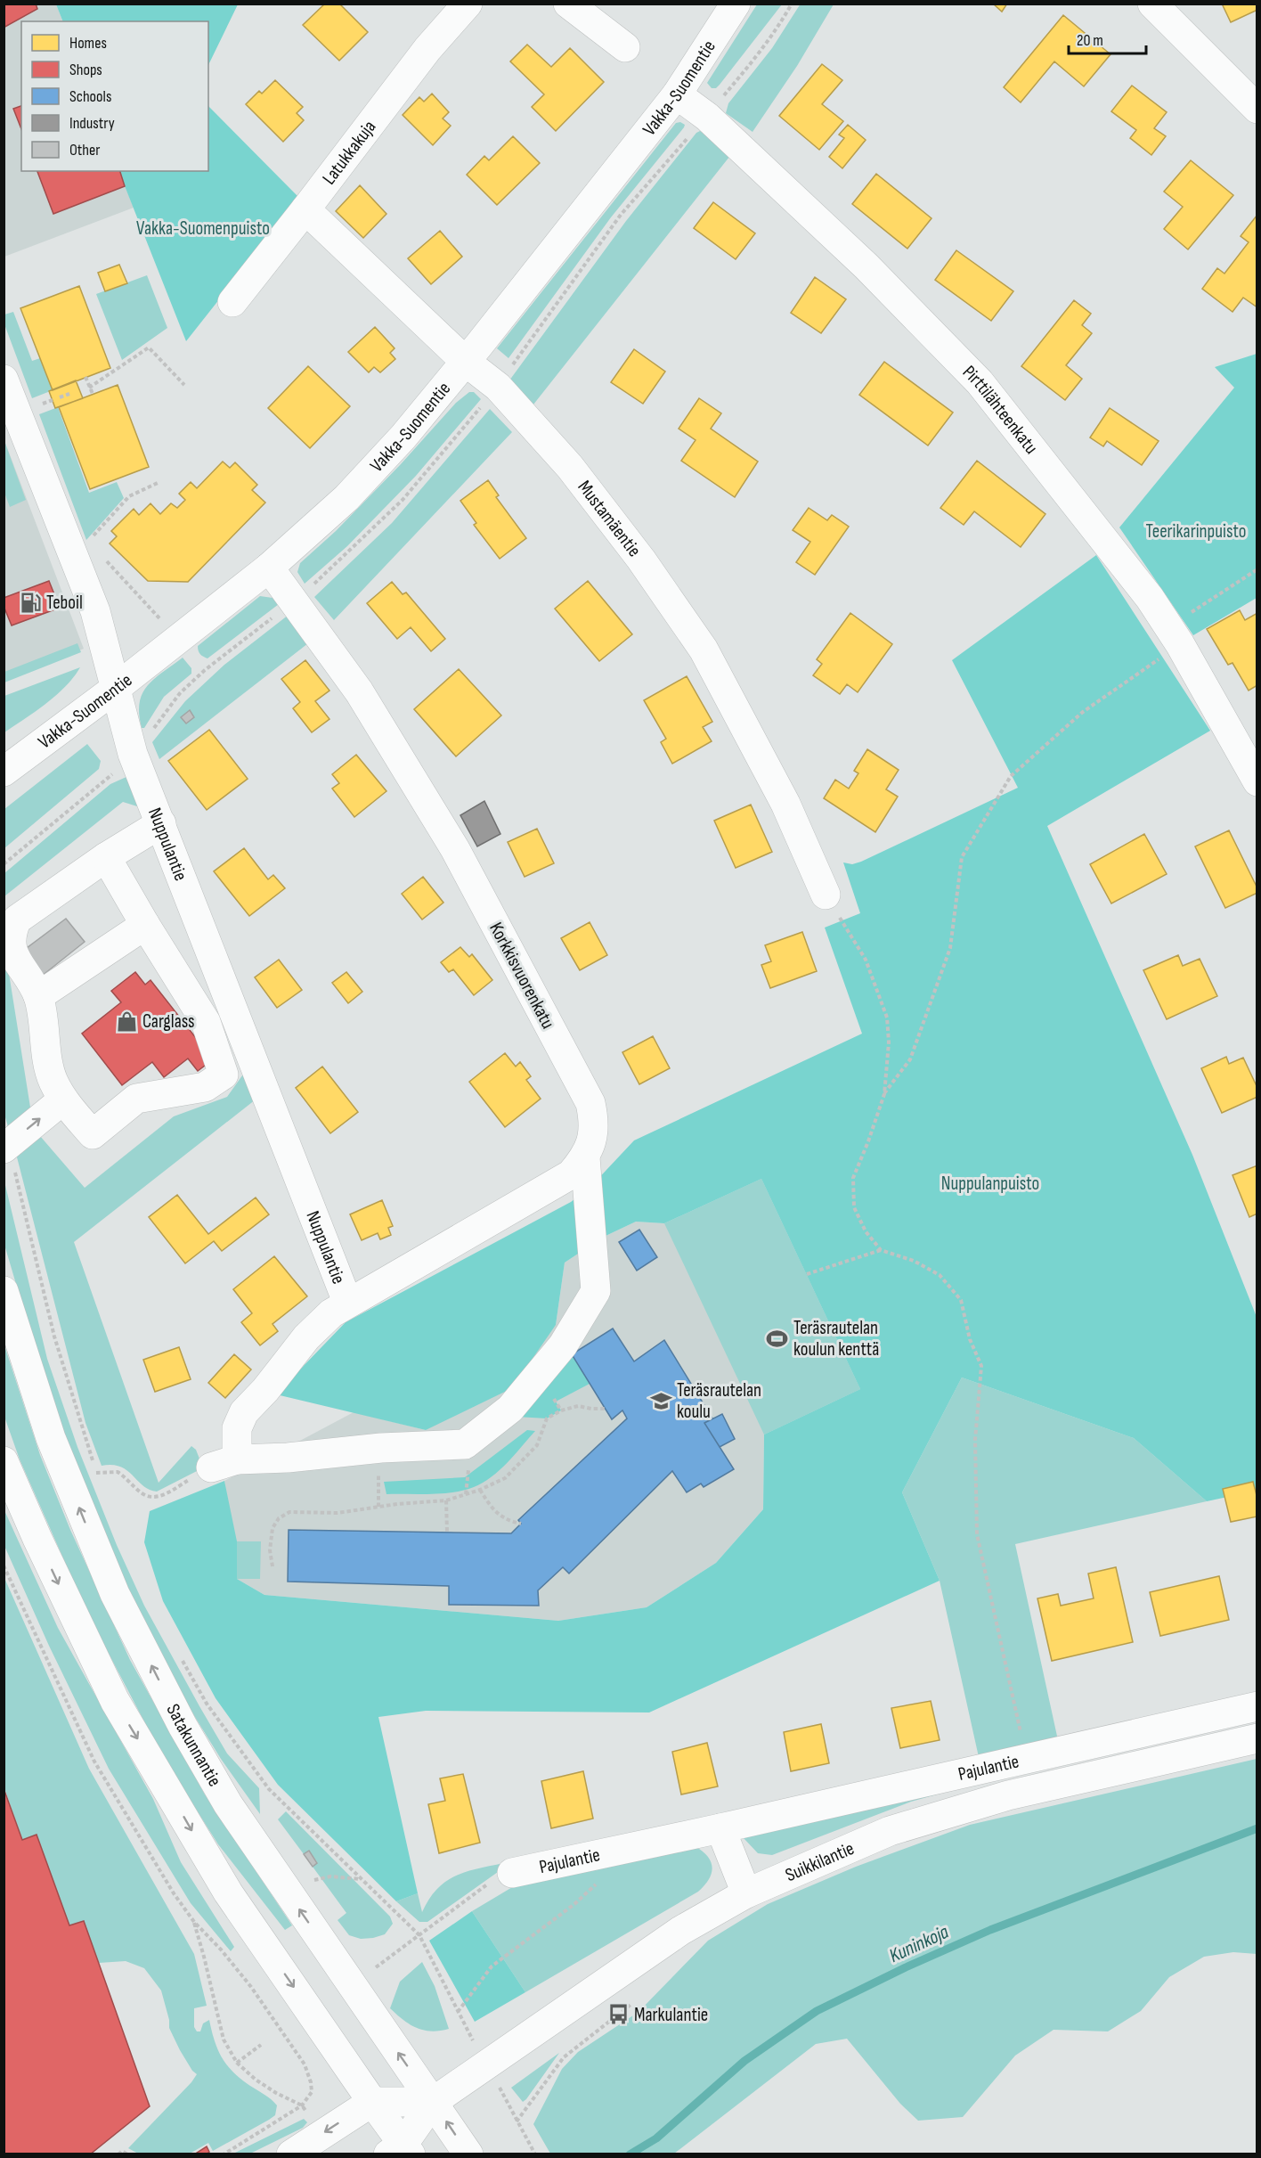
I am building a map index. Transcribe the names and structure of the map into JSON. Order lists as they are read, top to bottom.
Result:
{
  "streets": {
    "street": [
      "Vakka-Suomentie",
      "Latukkakuja",
      "Pirttilähteenkatu",
      "Mustamäentie",
      "Nuppulantie",
      "Korkkisvuorenkatu",
      "Satakunnantie",
      "Pajulantie",
      "Suikkilantie"
    ]
  },
  "crossings": [
    ["Vakka-Suomentie", "Pirttilähteenkatu"],
    ["Vakka-Suomentie", "Mustamäentie"],
    ["Vakka-Suomentie", "Nuppulantie"],
    ["Vakka-Suomentie", "Korkkisvuorenkatu"],
    ["Latukkakuja", "Mustamäentie"],
    ["Nuppulantie", "Korkkisvuorenkatu"],
    ["Satakunnantie", "Suikkilantie"]
  ],
  "water": ["Kuninkoja"],
  "parks": ["Vakka-Suomenpuisto", "Teerikarinpuisto", "Nuppulanpuisto"],
  "places": {
    "fuel station": ["Teboil"],
    "shop": ["Carglass"],
    "sports": ["Teräsrautelan koulun kenttä"],
    "school or university": ["Teräsrautelan koulu"],
    "bus stop": ["Markulantie"]
  },
  "legend": [
    "Homes",
    "Shops",
    "Schools",
    "Industry",
    "Other"
  ],
  "scale_bar": "20 m"
}
